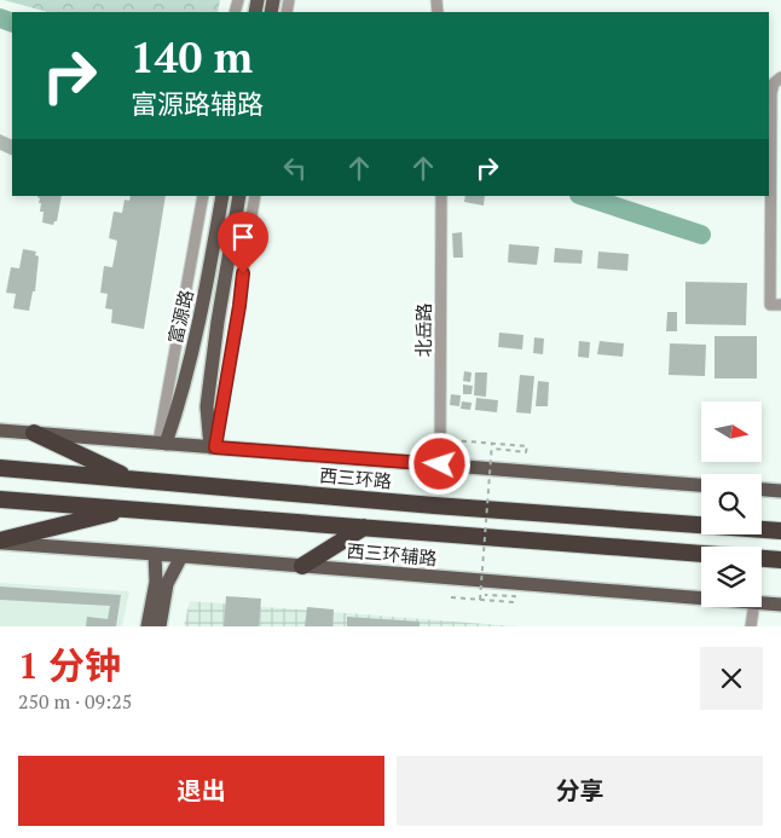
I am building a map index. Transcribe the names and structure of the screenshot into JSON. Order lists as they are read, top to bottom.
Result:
{
  "streets": {
    "highway": ["西三环路"],
    "main road": ["富源路", "西三环辅路"],
    "street": ["北岳路"]
  },
  "north": "right",
  "page": {
    "turn": ["140 m", "富源路辅路"],
    "heading": ["1 分钟", "250 m · 09:25"],
    "buttons": ["退出", "分享"]
  }
}
